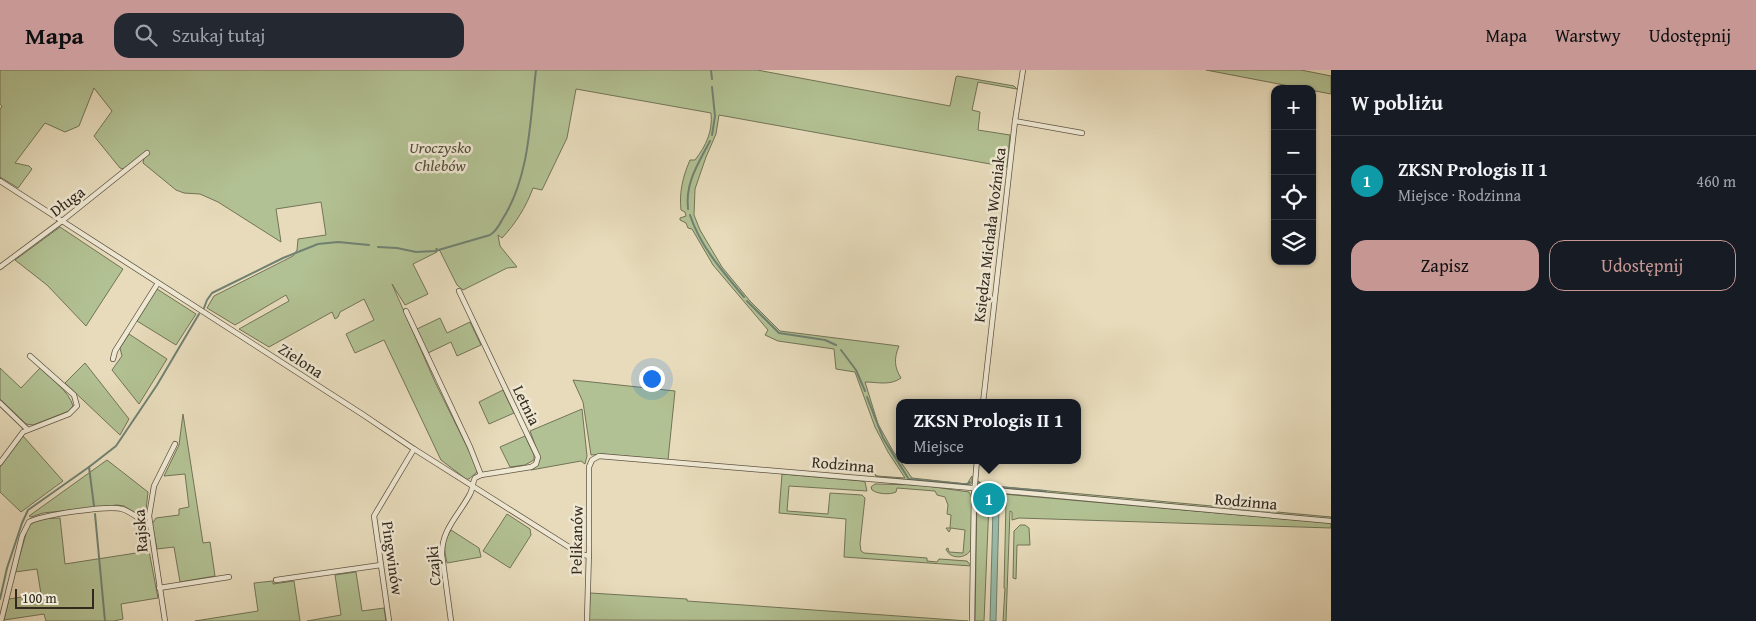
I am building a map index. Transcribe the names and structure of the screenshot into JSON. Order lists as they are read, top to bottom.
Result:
{
  "streets": {
    "street": [
      "Długa",
      "Księdza Michała Woźniaka",
      "Zielona",
      "Letnia",
      "Rodzinna",
      "Rajska",
      "Pelikanów",
      "Pingwinów",
      "Czajki"
    ]
  },
  "crossings": [
    ["Długa", "Zielona"],
    ["Zielona", "Pelikanów"],
    ["Zielona", "Pingwinów"],
    ["Zielona", "Czajki"],
    ["Rodzinna", "Pelikanów"]
  ],
  "parks": ["Uroczysko Chlebów"],
  "scale_bar": "100 m",
  "page": {
    "header": "Mapa",
    "search": "Szukaj tutaj",
    "nav": ["Mapa", "Warstwy", "Udostępnij"],
    "heading": "W pobliżu",
    "map_buttons": ["+", "−"],
    "list": [
      {
        "mark": "1",
        "name": "ZKSN Prologis II 1",
        "note": "Miejsce · Rodzinna",
        "value": "460 m"
      }
    ],
    "buttons": ["Zapisz", "Udostępnij"],
    "popup": ["ZKSN Prologis II 1", "Miejsce"],
    "pins": "1",
    "scale": "100 m"
  }
}
